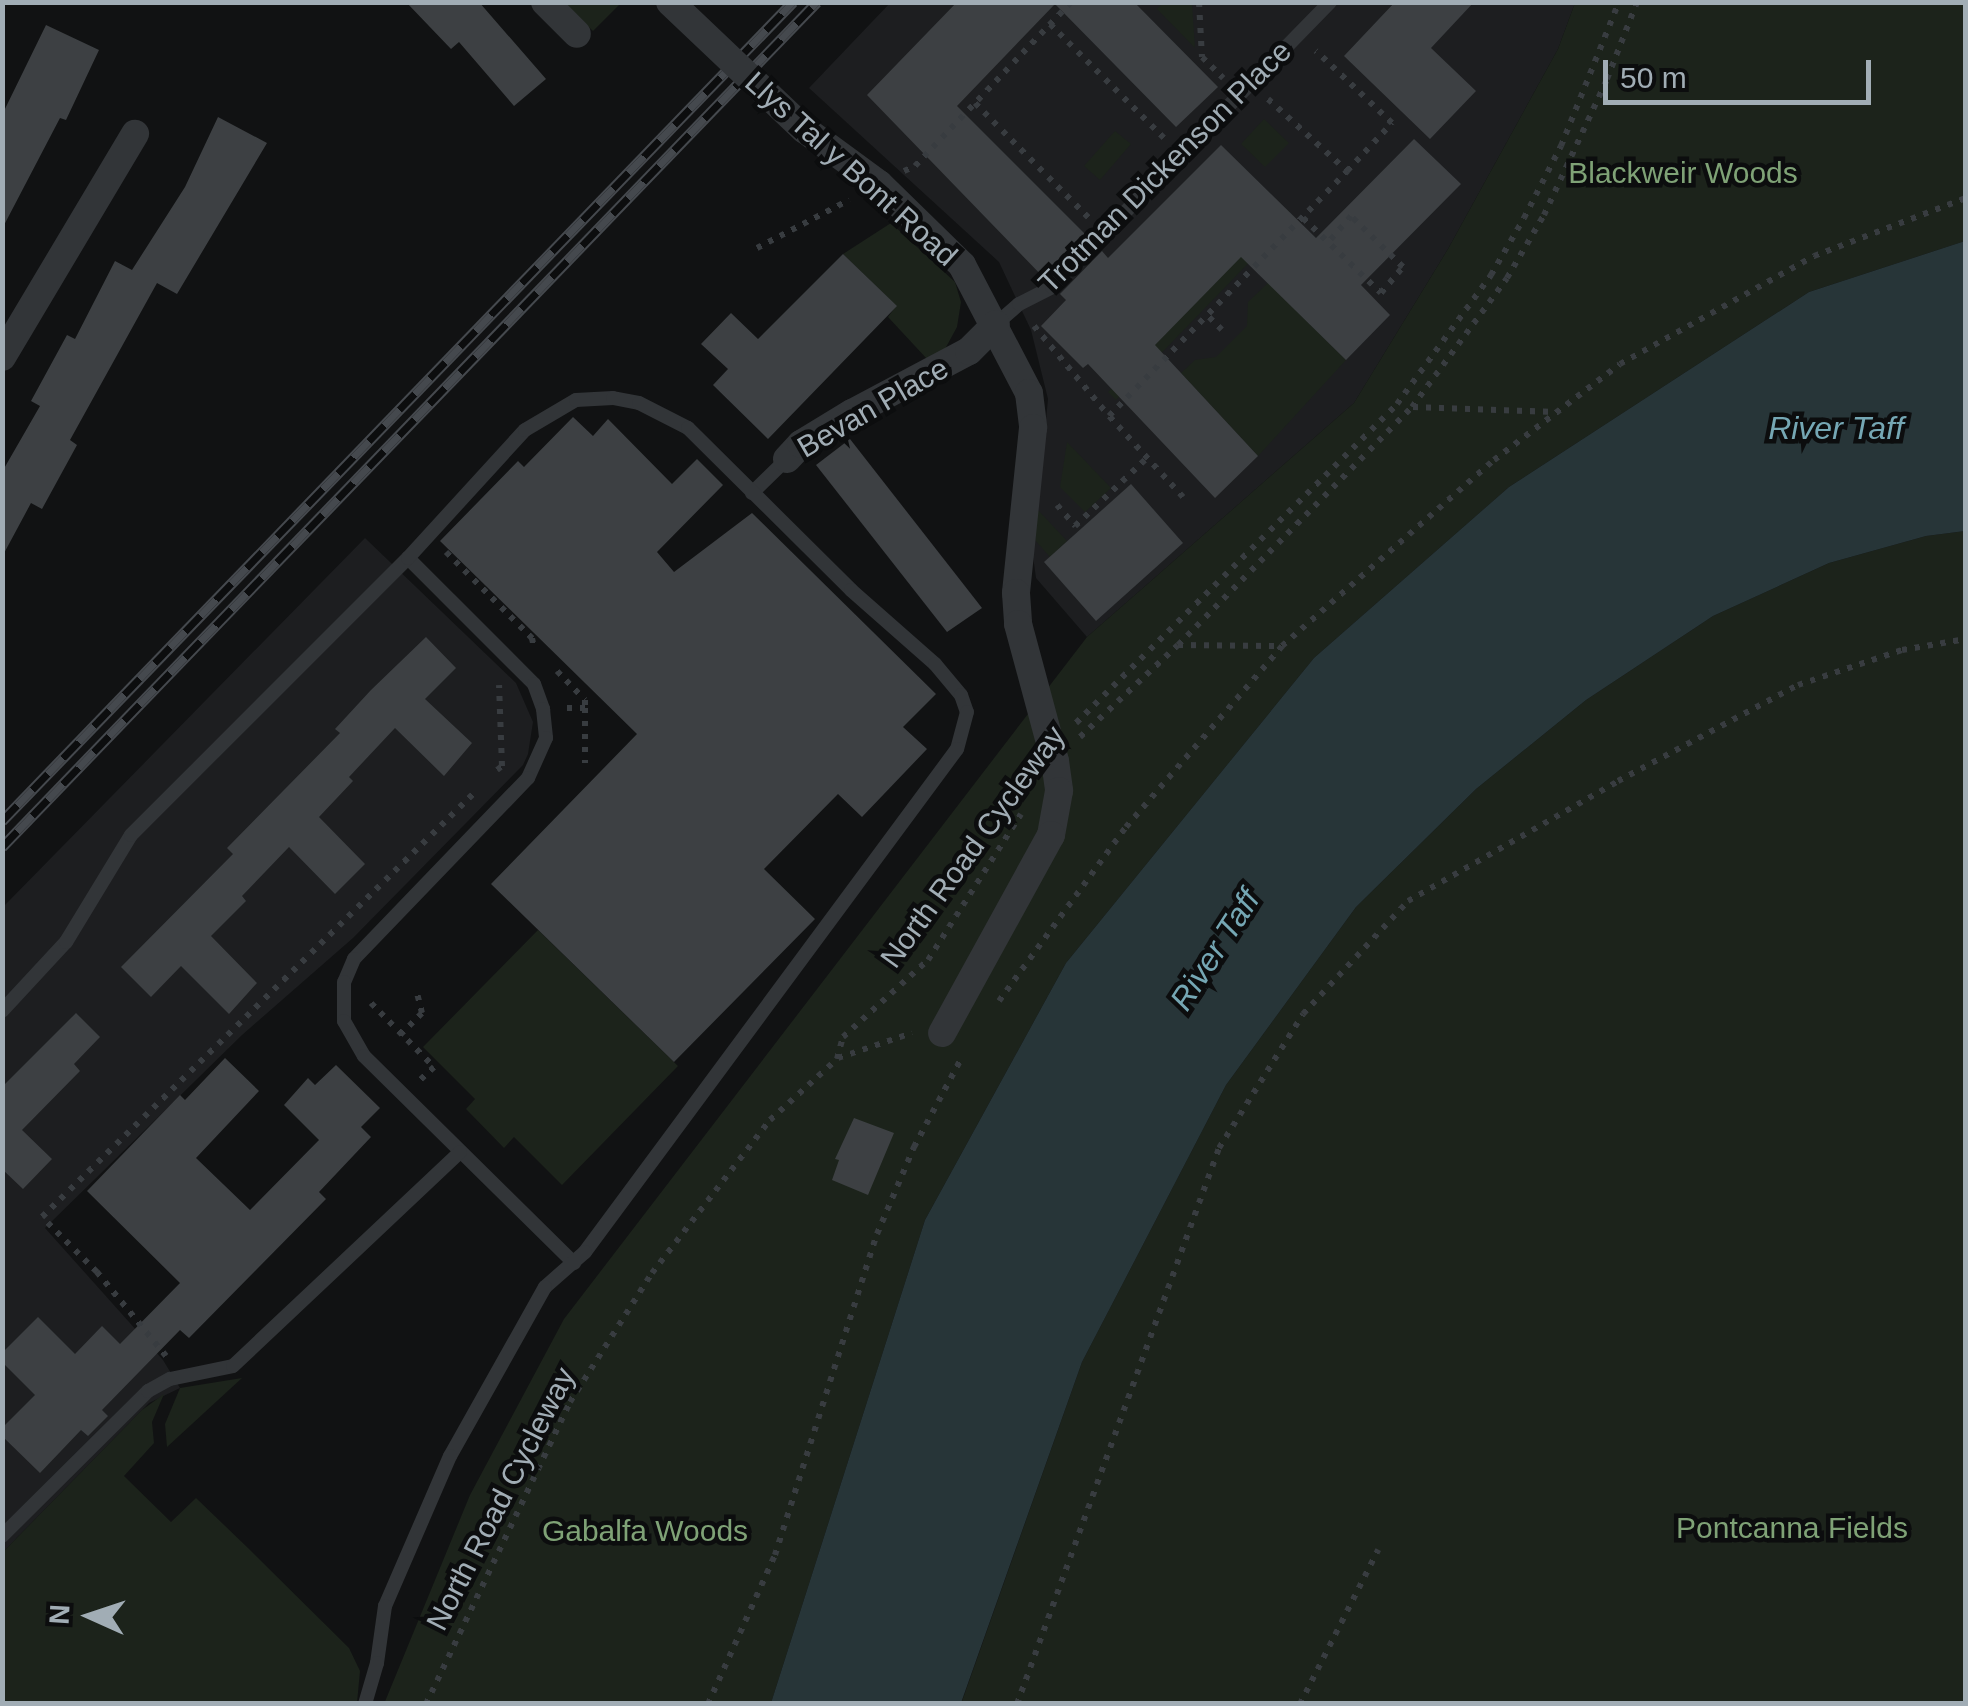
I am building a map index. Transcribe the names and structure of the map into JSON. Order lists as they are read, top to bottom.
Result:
{
  "streets": {
    "street": ["Llys Tal y Bont Road", "Bevan Place"],
    "lane": ["Trotman Dickenson Place"],
    "path": ["North Road Cycleway"]
  },
  "crossings": [
    ["Trotman Dickenson Place", "Llys Tal y Bont Road"],
    ["Trotman Dickenson Place", "Bevan Place"],
    ["Llys Tal y Bont Road", "Bevan Place"],
    ["Llys Tal y Bont Road", "North Road Cycleway"]
  ],
  "water": ["River Taff"],
  "parks": ["Blackweir Woods", "Pontcanna Fields", "Gabalfa Woods"],
  "scale_bar": "50 m",
  "north": "left"
}
